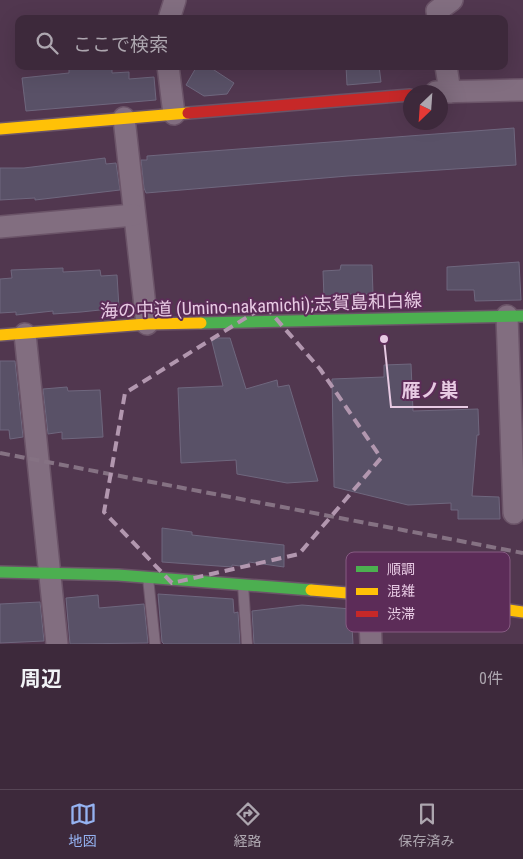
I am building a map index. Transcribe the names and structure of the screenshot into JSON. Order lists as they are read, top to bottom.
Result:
{
  "streets": {
    "street": ["海の中道 (Umino-nakamichi);志賀島和白線"]
  },
  "places": ["雁ノ巣"],
  "legend": ["順調", "混雑", "渋滞"],
  "north": "bottom left",
  "page": {
    "search": "ここで検索",
    "heading": ["周辺", "0件"],
    "nav": ["地図", "経路", "保存済み"]
  }
}
